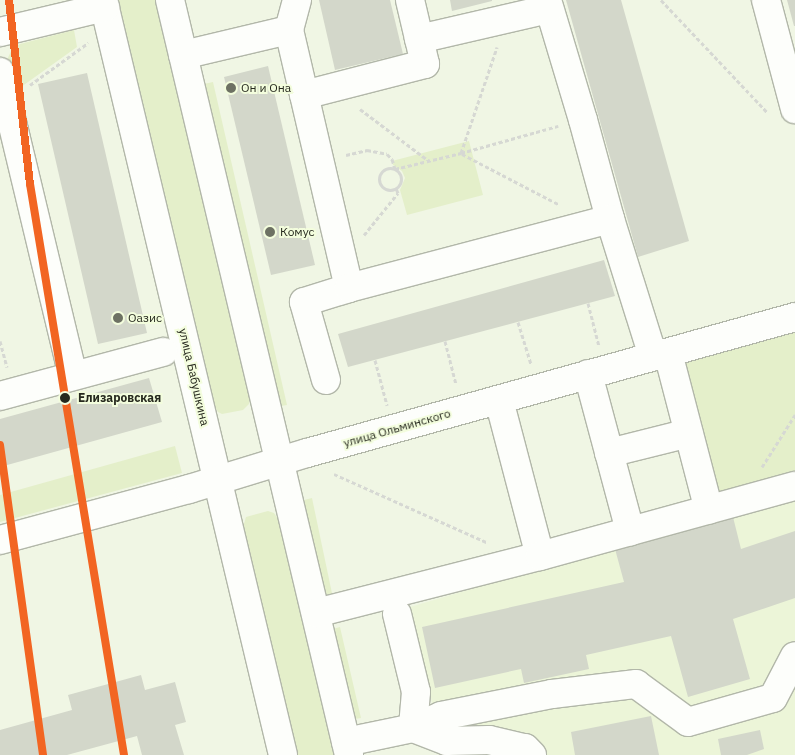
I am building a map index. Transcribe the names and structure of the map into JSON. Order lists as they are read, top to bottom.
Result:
{
  "streets": {
    "street": ["улица Бабушкина", "улица Ольминского"]
  },
  "crossings": [
    ["улица Бабушкина", "улица Ольминского"]
  ],
  "places": [
    "Он и Она",
    "Комус",
    "Оазис",
    "Елизаровская"
  ]
}
